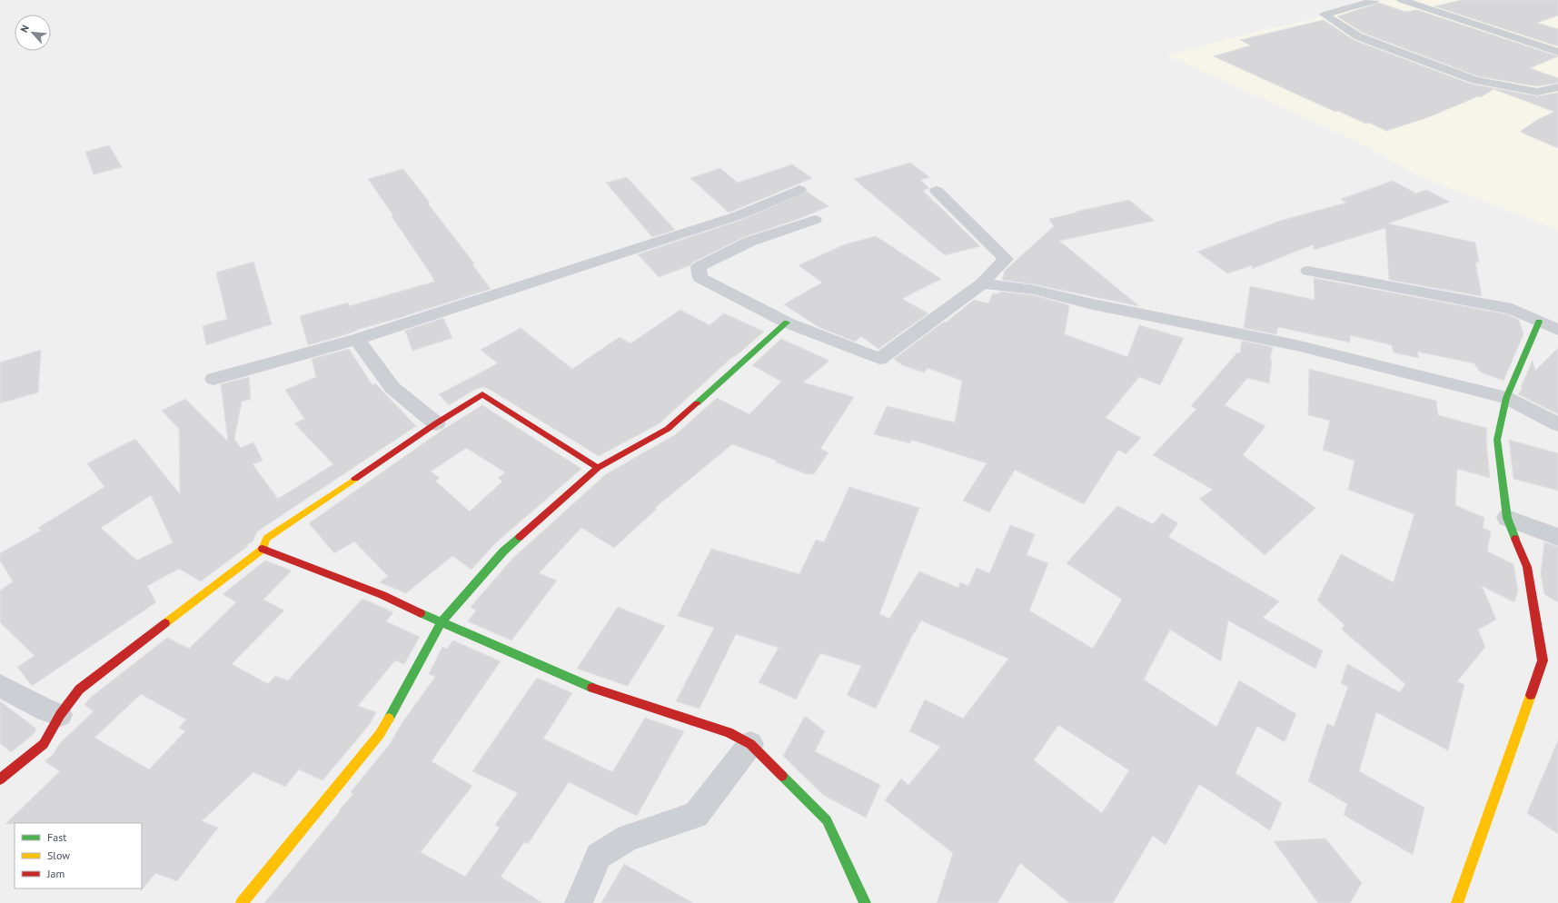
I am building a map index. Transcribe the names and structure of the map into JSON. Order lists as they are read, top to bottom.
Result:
{
  "legend": ["Fast", "Slow", "Jam"],
  "north": "top left"
}
